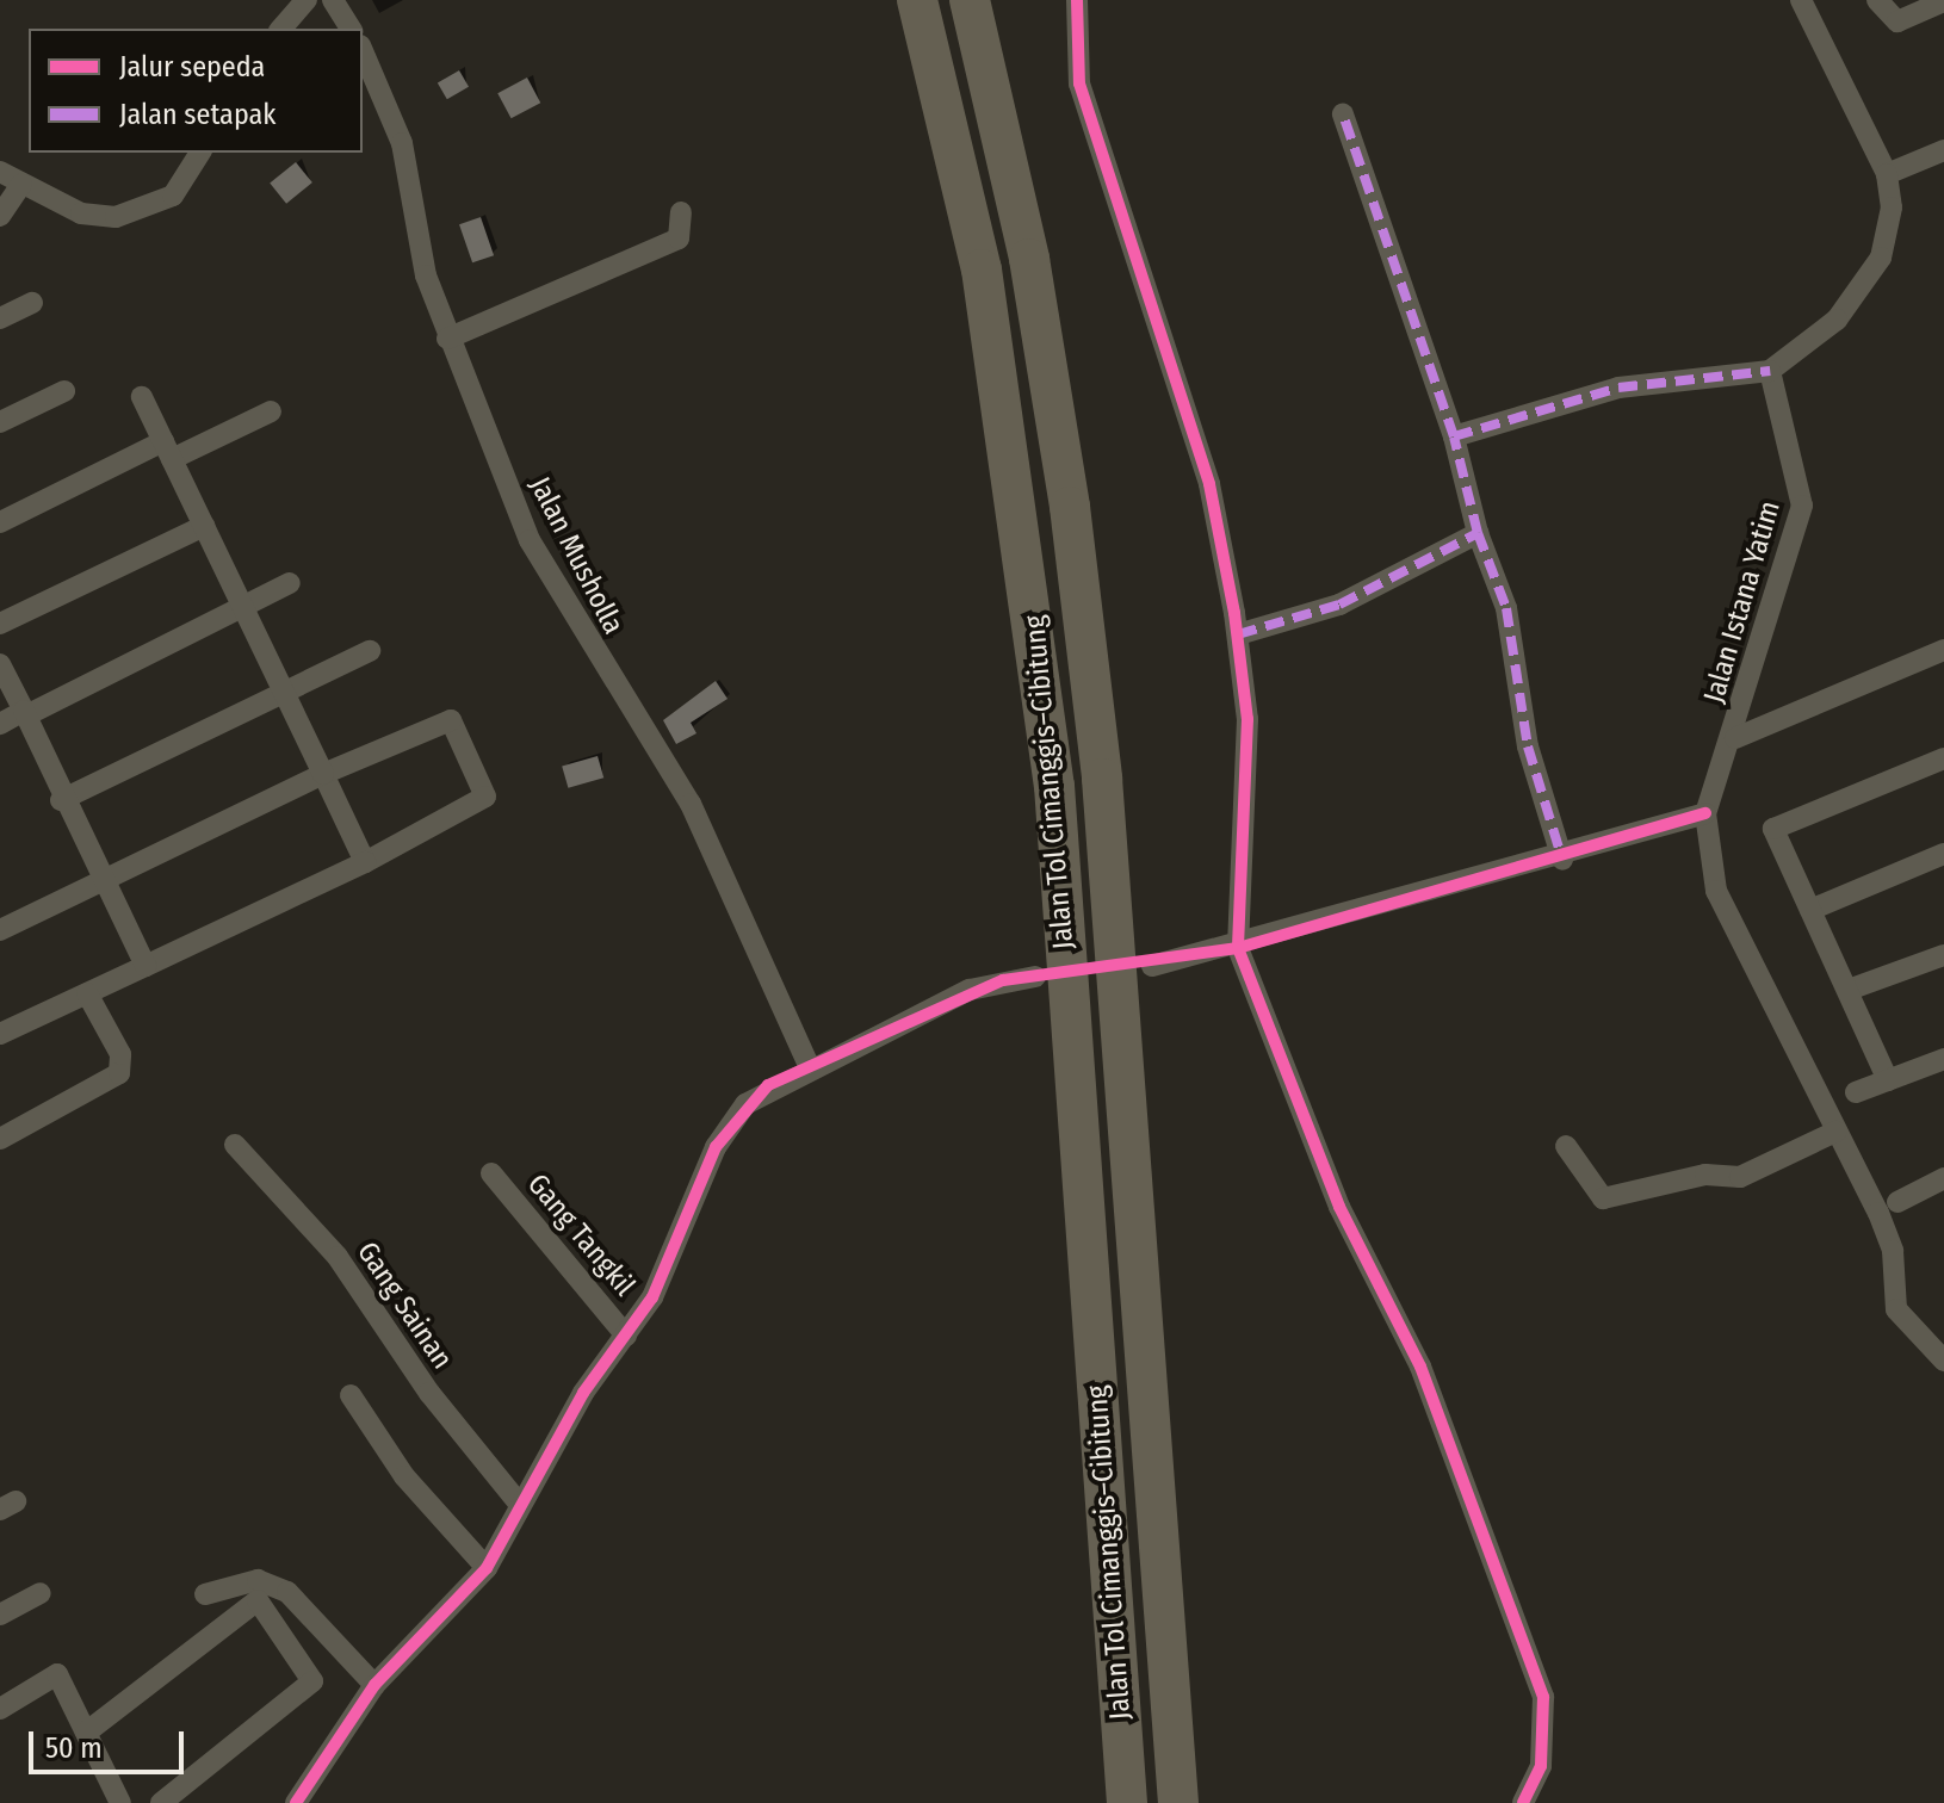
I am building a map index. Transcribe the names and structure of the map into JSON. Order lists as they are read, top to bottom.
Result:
{
  "streets": {
    "highway": ["Jalan Tol Cimanggis–Cibitung"],
    "street": [
      "Jalan Musholla",
      "Jalan Istana Yatim",
      "Gang Tangkil",
      "Gang Sainan"
    ]
  },
  "legend": ["Jalur sepeda", "Jalan setapak"],
  "scale_bar": "50 m"
}
